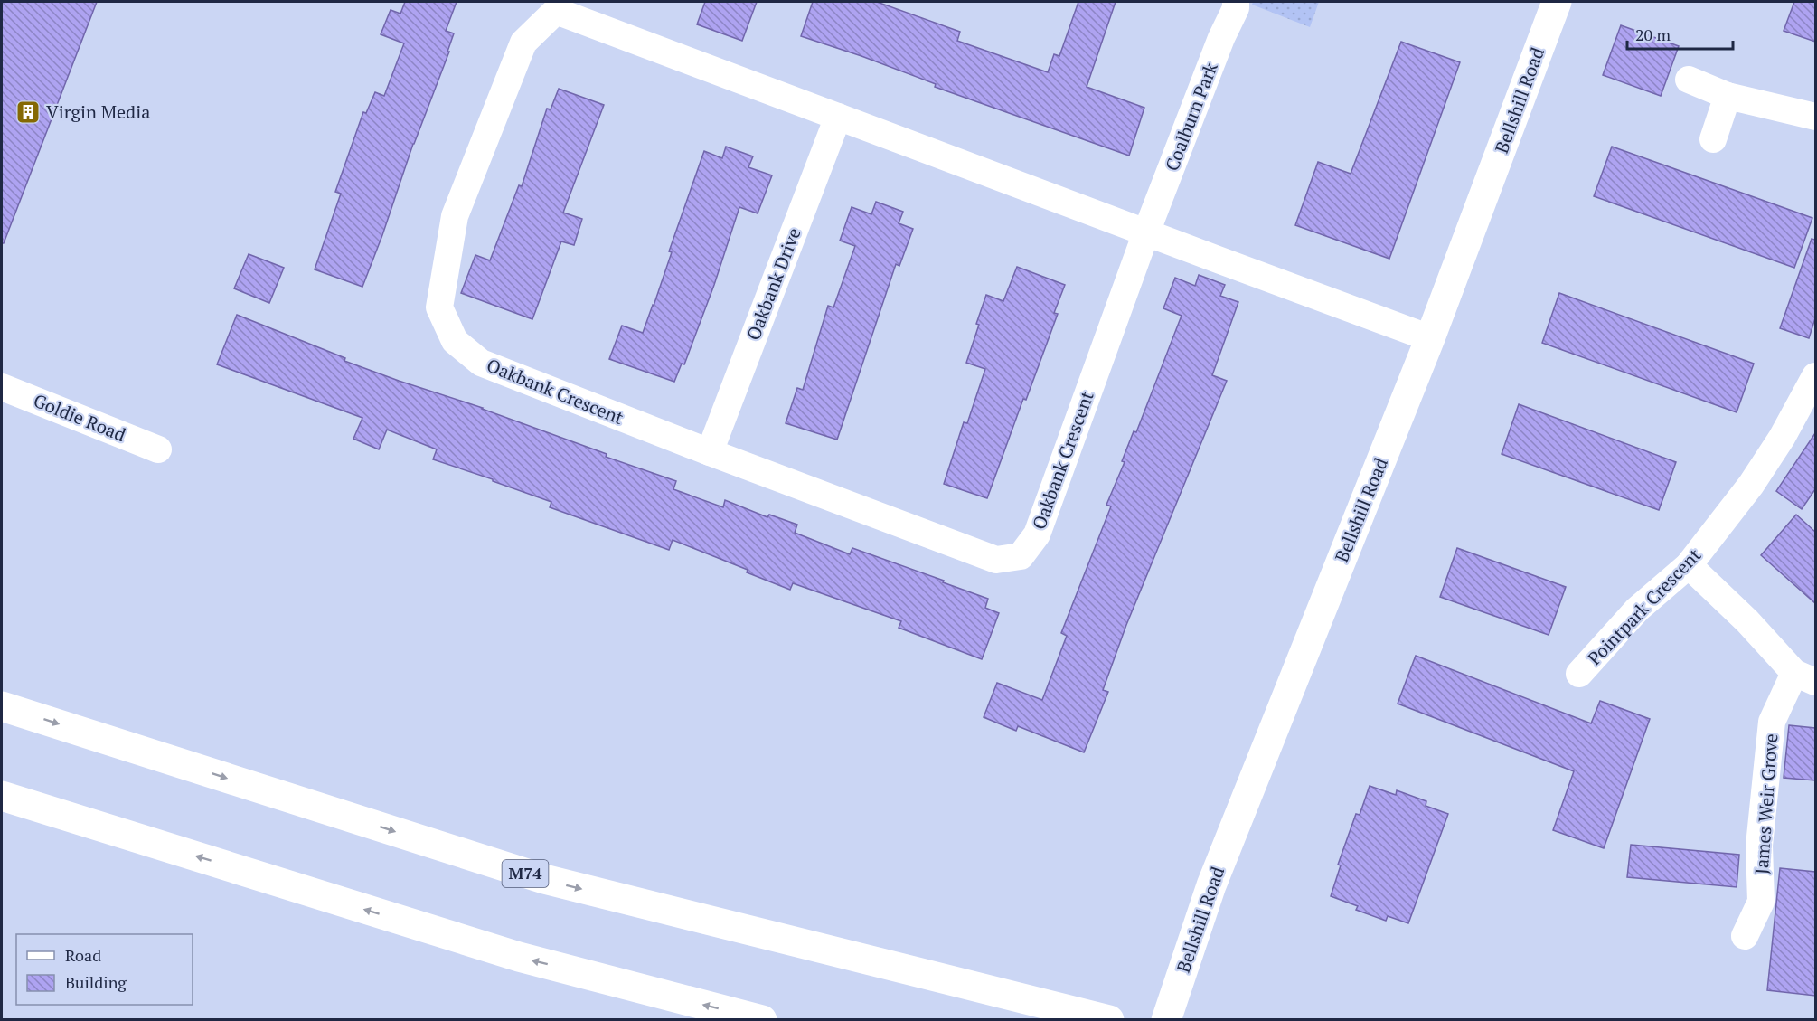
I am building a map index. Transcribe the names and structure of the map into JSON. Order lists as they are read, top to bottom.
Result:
{
  "streets": {
    "main road": ["Bellshill Road", "M74"],
    "street": [
      "Coalburn Park",
      "Oakbank Drive",
      "Oakbank Crescent",
      "Goldie Road",
      "Pointpark Crescent",
      "James Weir Grove"
    ]
  },
  "crossings": [
    ["Bellshill Road", "Oakbank Crescent"],
    ["Coalburn Park", "Oakbank Crescent"],
    ["Oakbank Drive", "Oakbank Crescent"]
  ],
  "places": {
    "building": ["Virgin Media"]
  },
  "legend": ["Road", "Building"],
  "scale_bar": "20 m"
}
